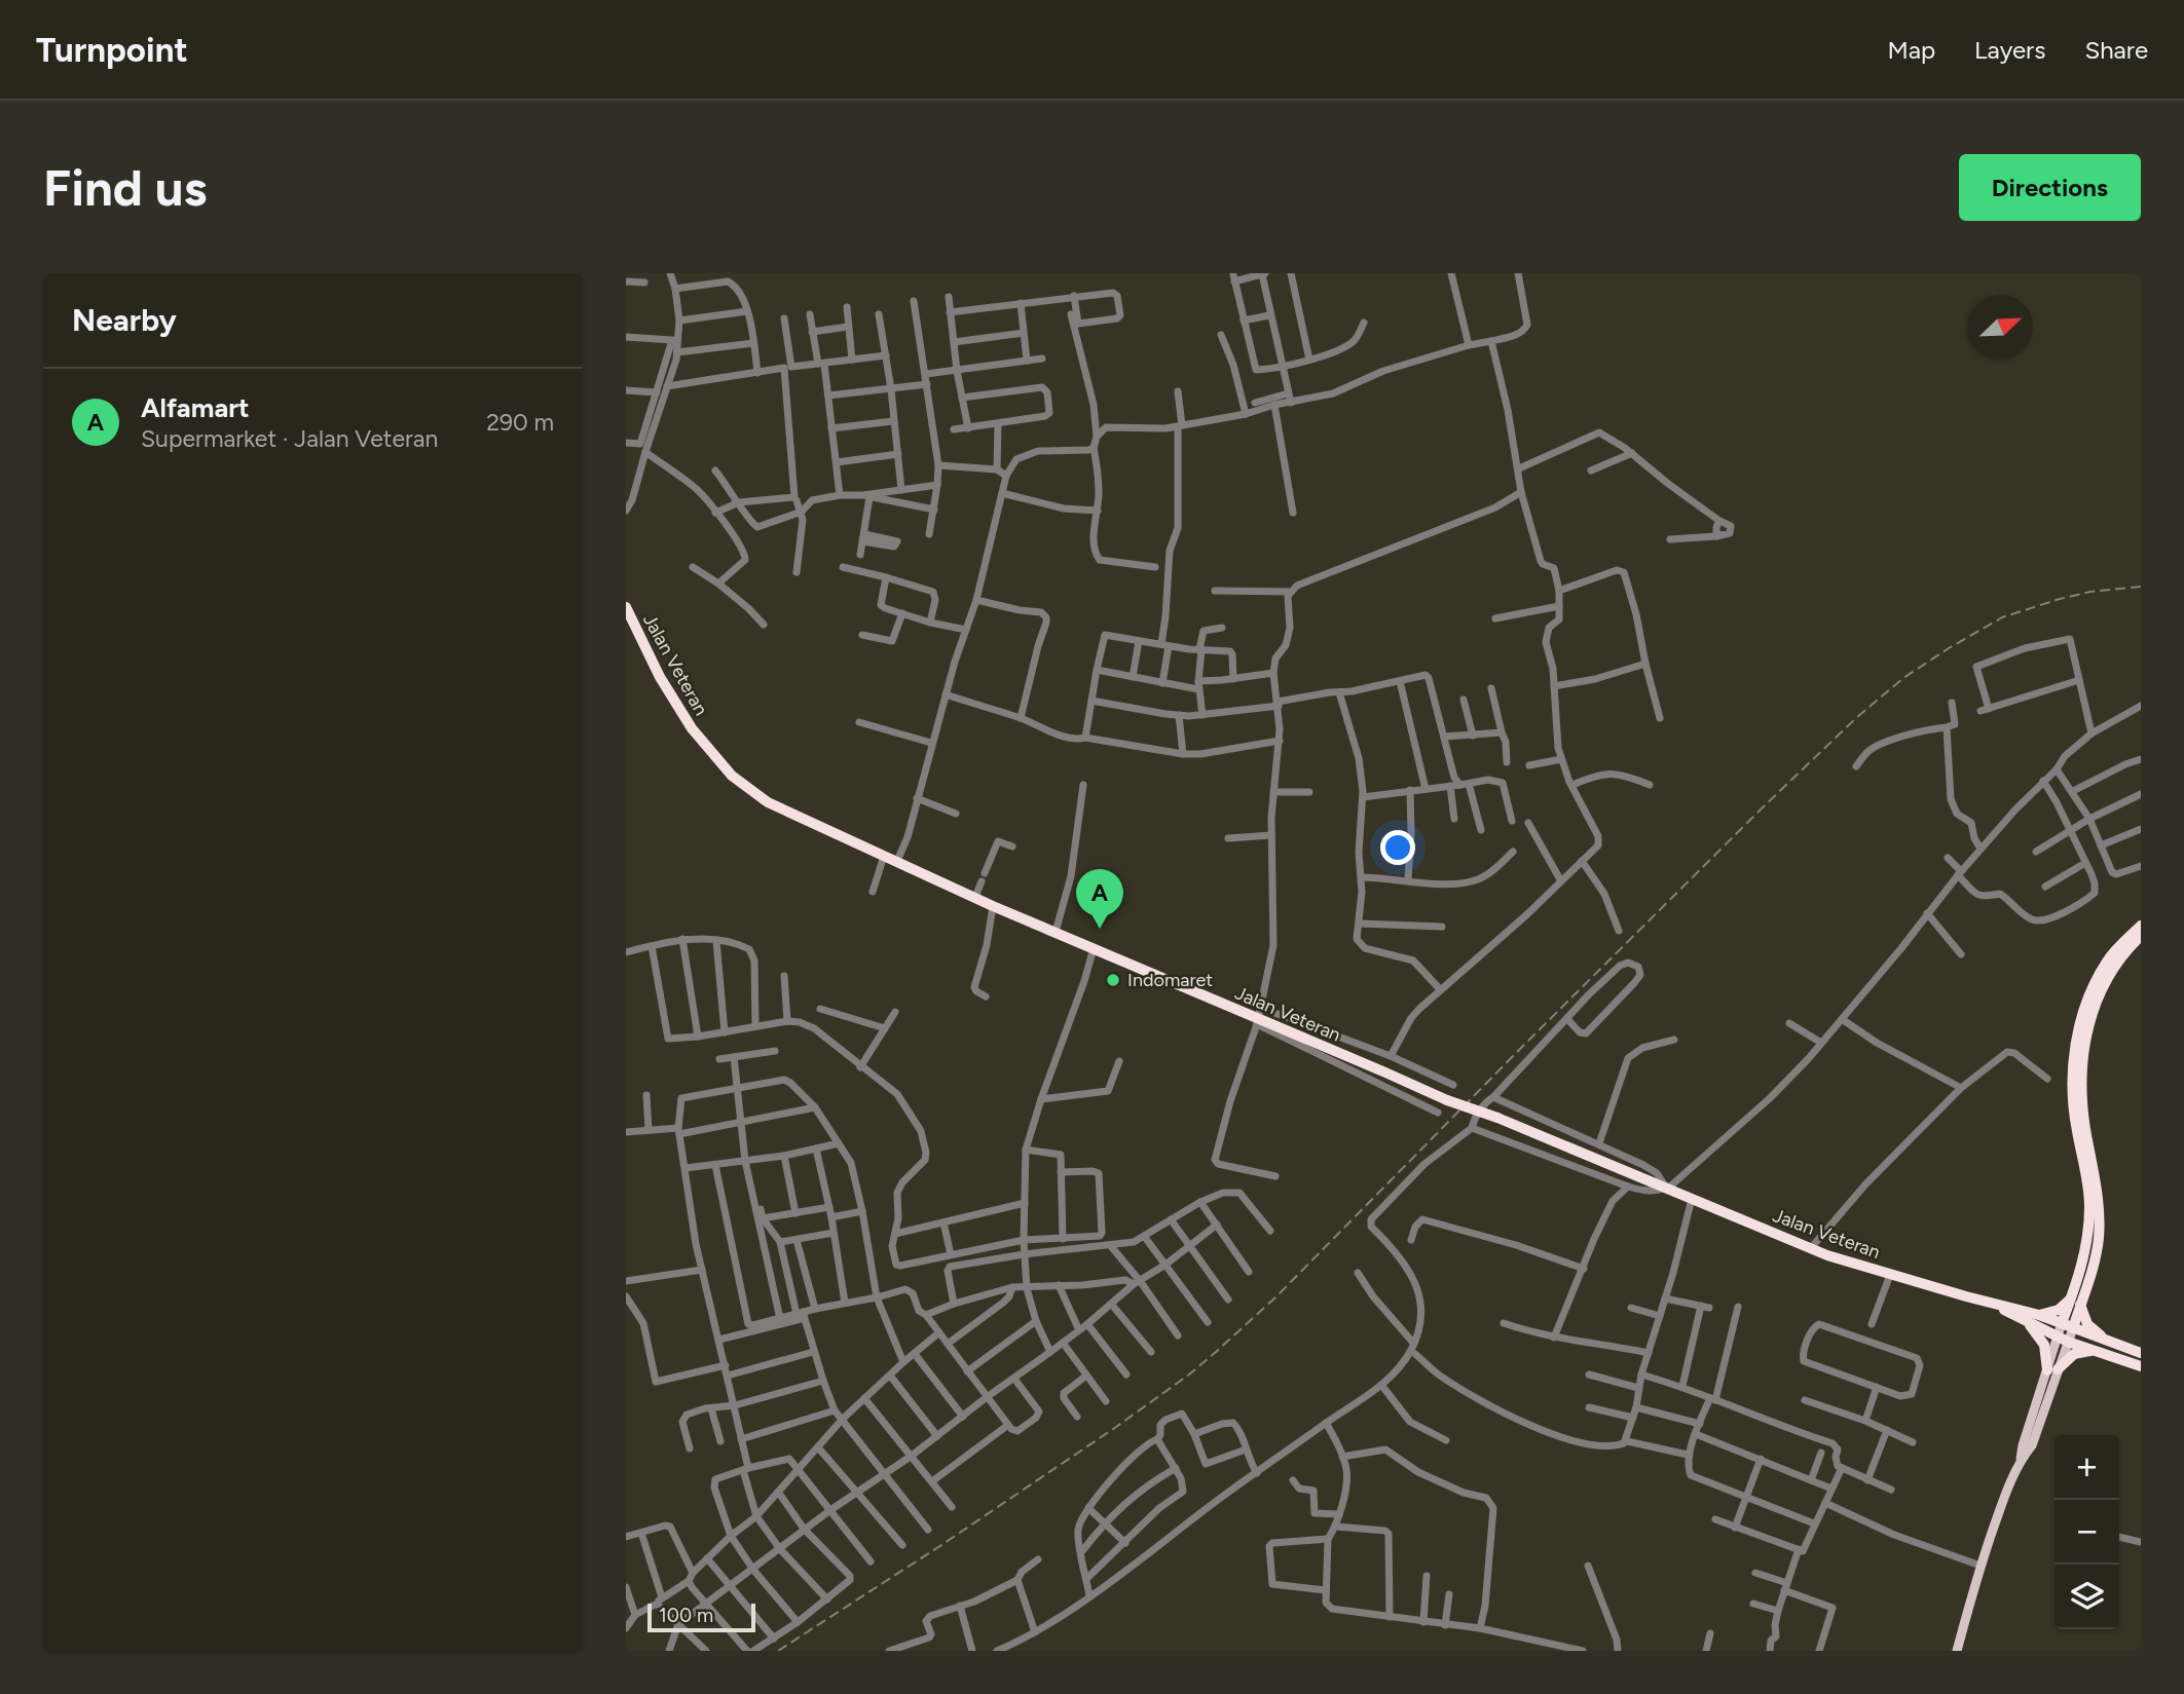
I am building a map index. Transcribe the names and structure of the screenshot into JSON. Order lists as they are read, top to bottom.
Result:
{
  "streets": {
    "highway": ["Jalan Veteran"]
  },
  "places": ["Indomaret"],
  "scale_bar": "100 m",
  "north": "top right",
  "page": {
    "header": "Turnpoint",
    "nav": ["Map", "Layers", "Share"],
    "buttons": "Directions",
    "title": "Find us",
    "heading": "Nearby",
    "list": [
      {
        "mark": "A",
        "name": "Alfamart",
        "note": "Supermarket · Jalan Veteran",
        "value": "290 m"
      }
    ],
    "pins": "A",
    "map_buttons": ["+", "−"],
    "scale": "100 m"
  }
}
